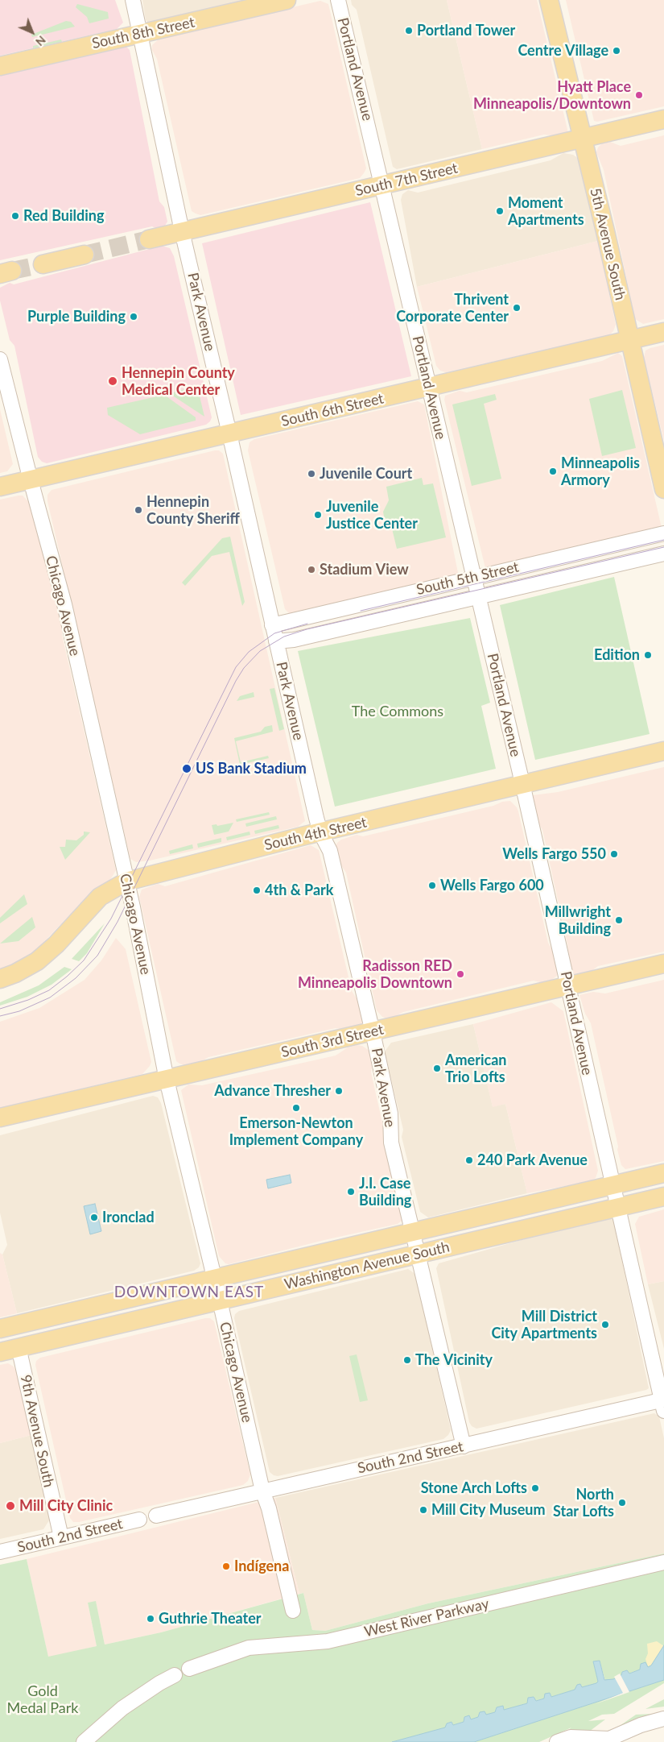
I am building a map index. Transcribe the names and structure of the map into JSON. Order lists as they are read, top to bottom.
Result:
{
  "streets": {
    "main road": [
      "South 8th Street",
      "South 7th Street",
      "5th Avenue South",
      "South 6th Street",
      "South 4th Street",
      "South 3rd Street",
      "Washington Avenue South"
    ],
    "street": [
      "Portland Avenue",
      "Park Avenue",
      "South 5th Street",
      "Chicago Avenue",
      "9th Avenue South",
      "South 2nd Street",
      "West River Parkway"
    ]
  },
  "crossings": [
    ["South 8th Street", "Park Avenue"],
    ["Portland Avenue", "South 7th Street"],
    ["Portland Avenue", "South 6th Street"],
    ["Portland Avenue", "South 5th Street"],
    ["Portland Avenue", "South 4th Street"],
    ["Portland Avenue", "South 3rd Street"],
    ["Portland Avenue", "Washington Avenue South"],
    ["Portland Avenue", "South 2nd Street"],
    ["South 7th Street", "5th Avenue South"],
    ["South 7th Street", "Park Avenue"],
    ["5th Avenue South", "South 6th Street"],
    ["Park Avenue", "South 6th Street"],
    ["Park Avenue", "South 5th Street"],
    ["Park Avenue", "South 4th Street"],
    ["Park Avenue", "South 3rd Street"],
    ["Park Avenue", "Washington Avenue South"],
    ["Park Avenue", "South 2nd Street"],
    ["South 6th Street", "Chicago Avenue"],
    ["Chicago Avenue", "South 4th Street"],
    ["Chicago Avenue", "South 3rd Street"],
    ["Chicago Avenue", "Washington Avenue South"],
    ["Chicago Avenue", "South 2nd Street"],
    ["Washington Avenue South", "9th Avenue South"],
    ["9th Avenue South", "South 2nd Street"]
  ],
  "districts": ["DOWNTOWN EAST"],
  "parks": ["The Commons", "Gold Medal Park"],
  "places": [
    "Portland Tower",
    "Centre Village",
    "Hyatt Place Minneapolis/Downtown",
    "Moment Apartments",
    "Red Building",
    "Thrivent Corporate Center",
    "Purple Building",
    "Hennepin County Medical Center",
    "Minneapolis Armory",
    "Juvenile Court",
    "Hennepin County Sheriff",
    "Juvenile Justice Center",
    "Stadium View",
    "Edition",
    "US Bank Stadium",
    "Wells Fargo 550",
    "Wells Fargo 600",
    "4th & Park",
    "Millwright Building",
    "Radisson RED Minneapolis Downtown",
    "American Trio Lofts",
    "Advance Thresher",
    "Emerson-Newton Implement Company",
    "240 Park Avenue",
    "J.I. Case Building",
    "Ironclad",
    "Mill District City Apartments",
    "The Vicinity",
    "Stone Arch Lofts",
    "North Star Lofts",
    "Mill City Clinic",
    "Mill City Museum",
    "Indígena",
    "Guthrie Theater"
  ],
  "north": "bottom right"
}
